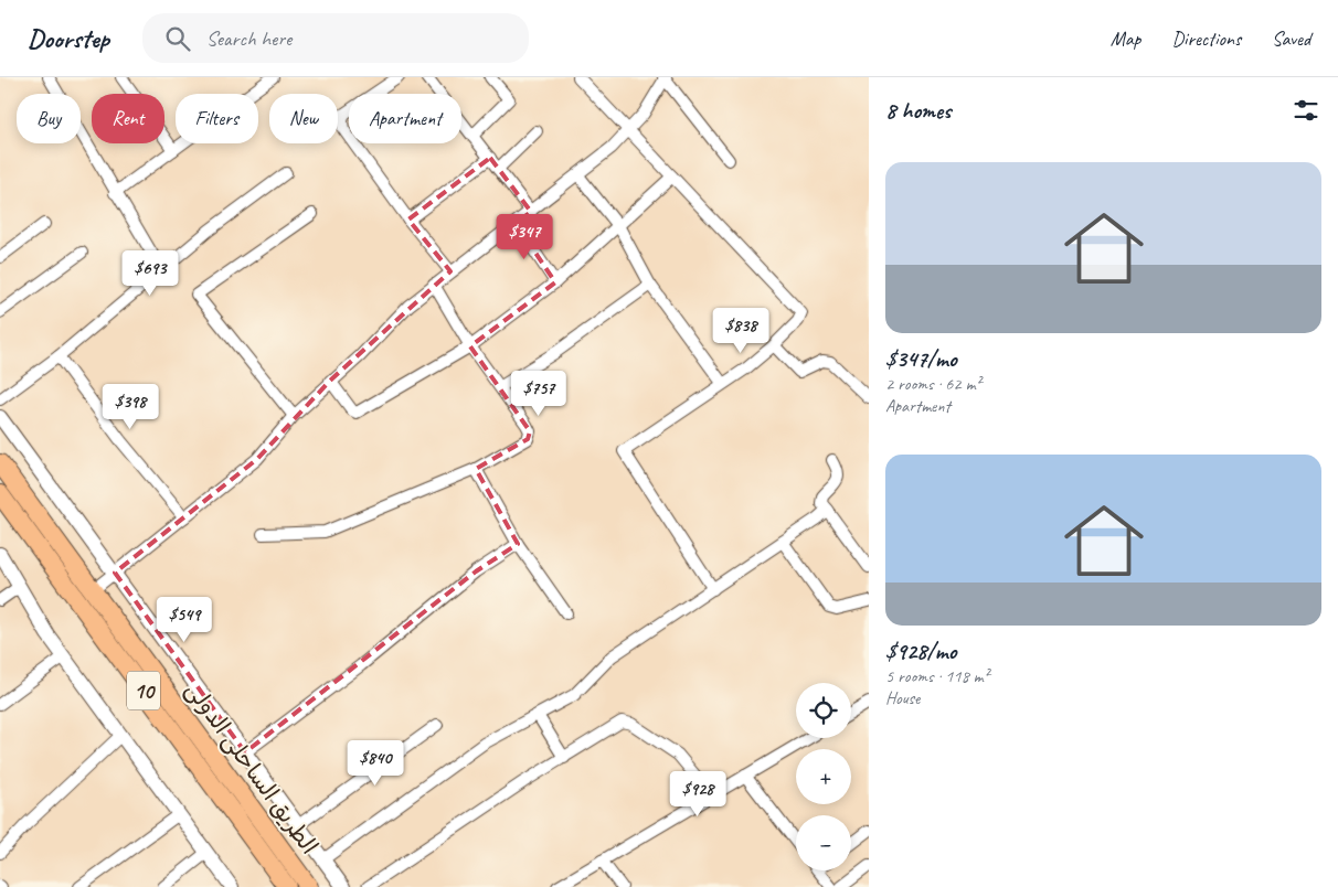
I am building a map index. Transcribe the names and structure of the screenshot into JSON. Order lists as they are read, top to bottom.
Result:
{
  "streets": {
    "highway": ["10", "الطريق الساحلى الدولى"]
  },
  "page": {
    "header": "Doorstep",
    "search": "Search here",
    "nav": ["Map", "Directions", "Saved"],
    "heading": "8 homes",
    "chip": [
      "Buy",
      "Rent",
      "Filters",
      "New",
      "Apartment"
    ],
    "list": [
      {
        "name": "$347/mo",
        "note": "2 rooms · 62 m² · Apartment"
      },
      {
        "name": "$928/mo",
        "note": "5 rooms · 118 m² · House"
      }
    ],
    "price": [
      "$347",
      "$693",
      "$838",
      "$757",
      "$398",
      "$549",
      "$840",
      "$928"
    ],
    "map_buttons": ["+", "−"]
  }
}
